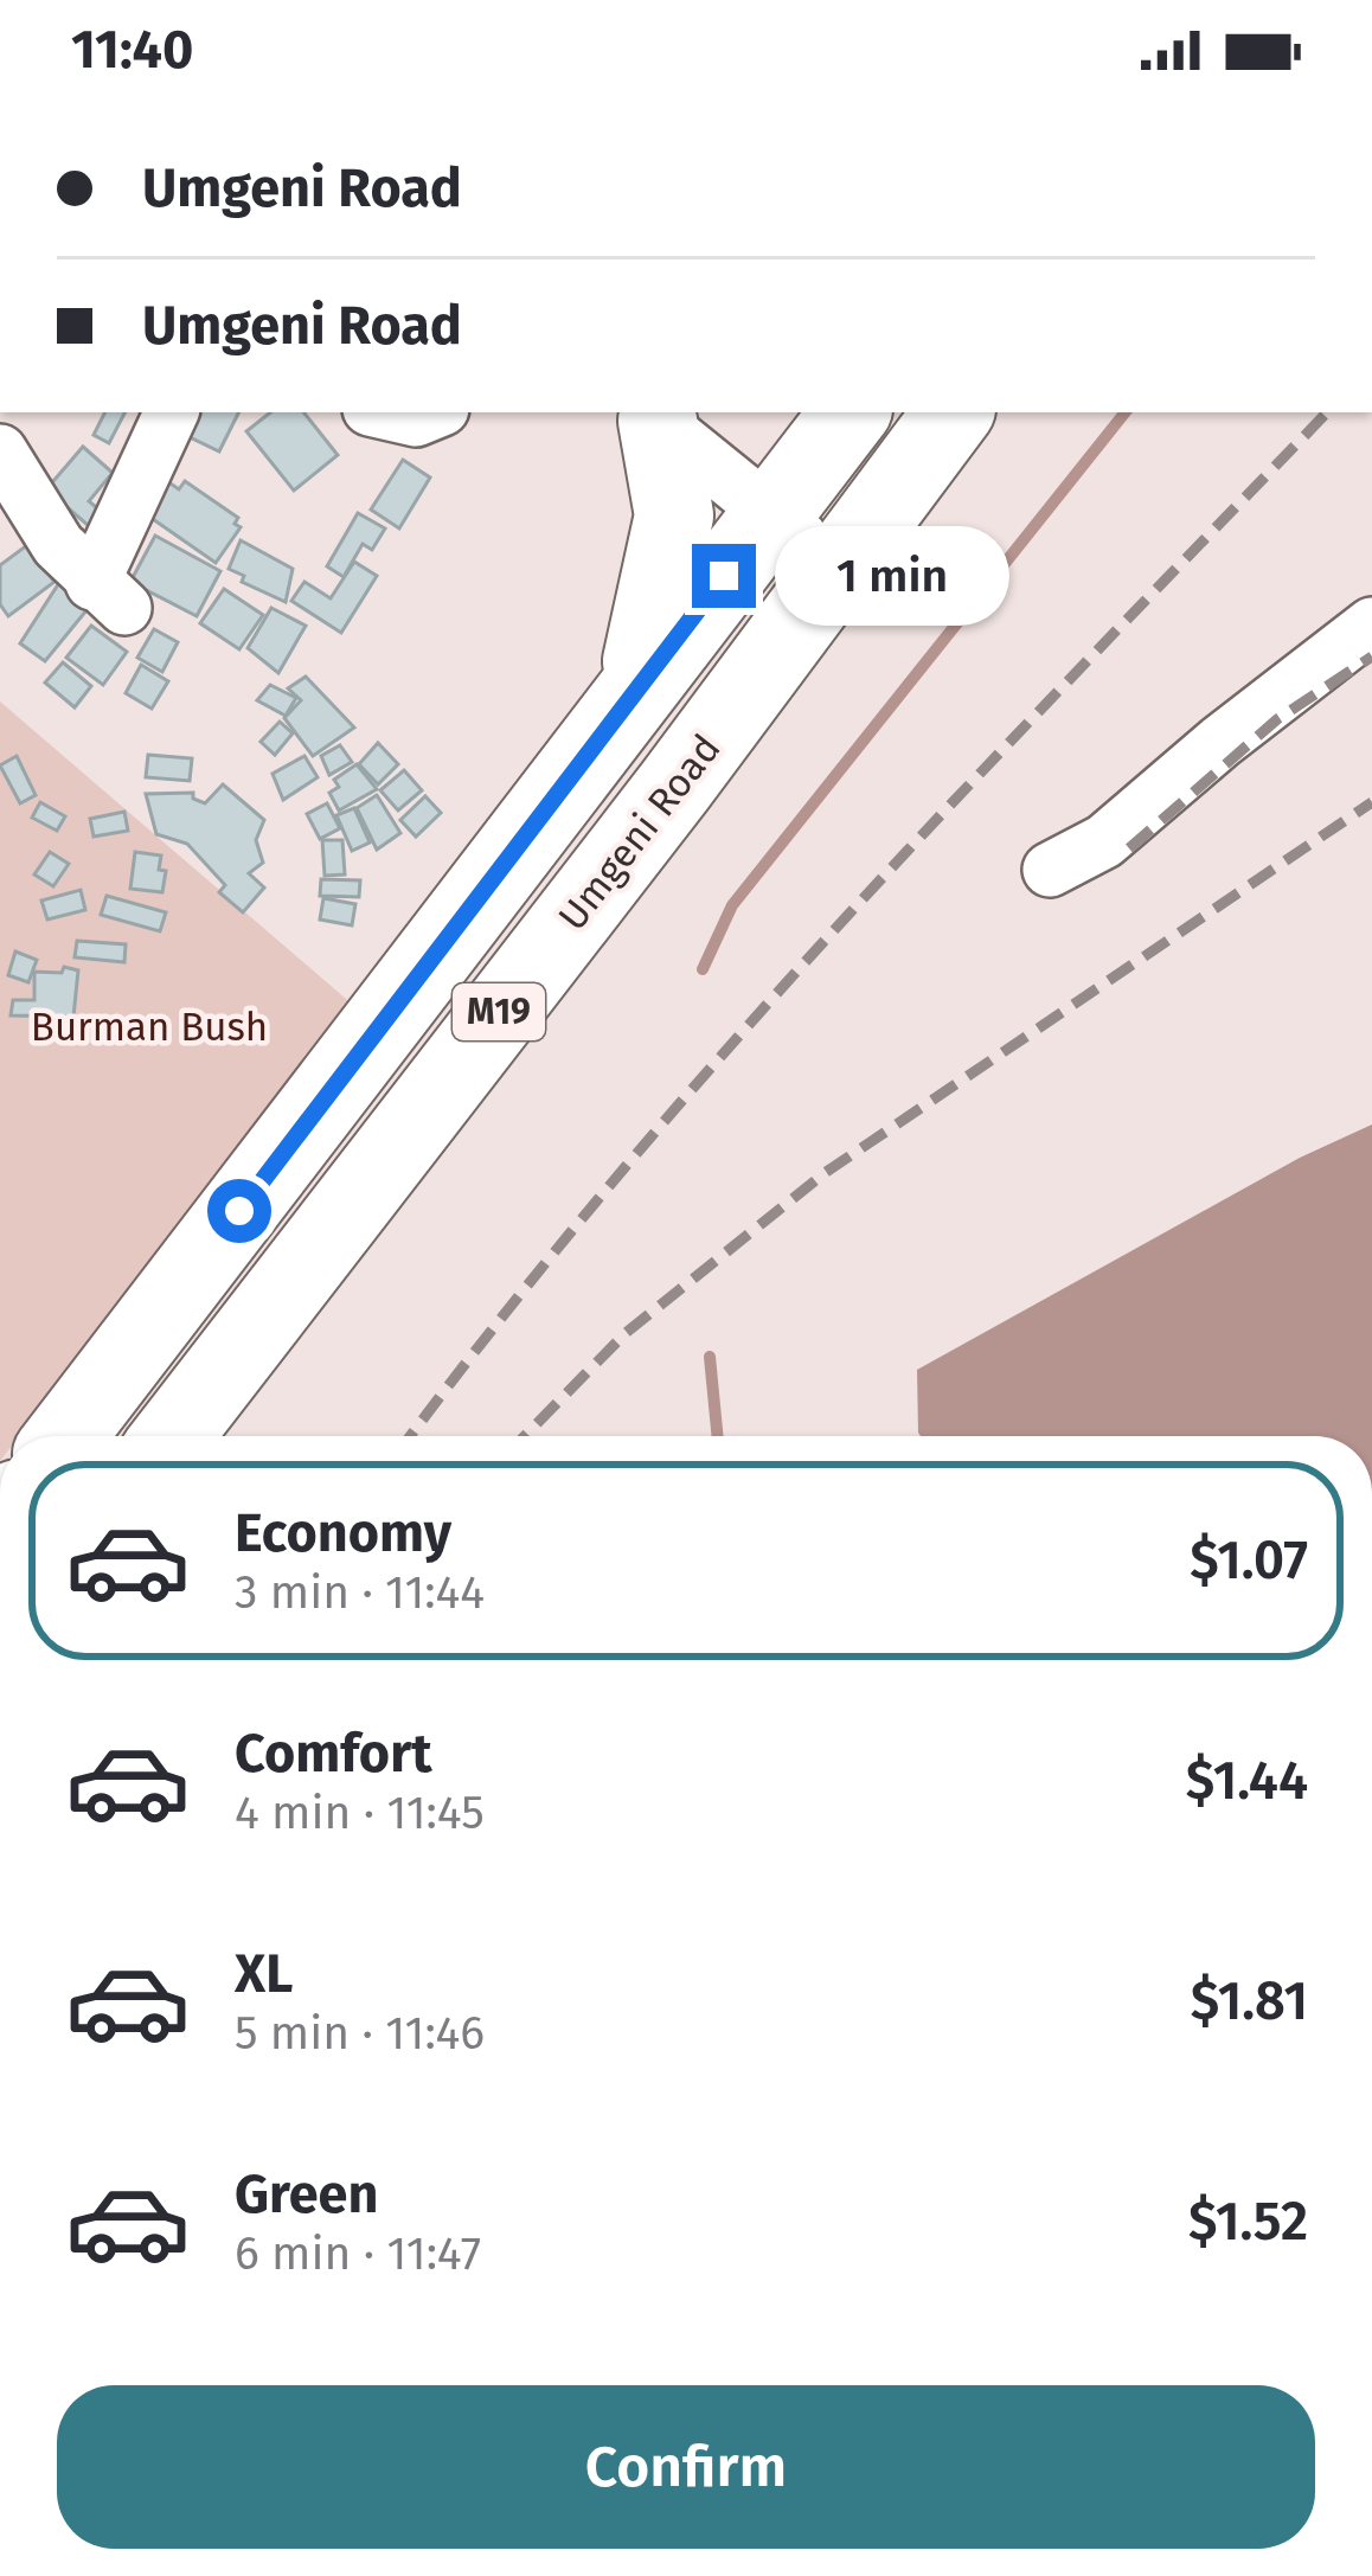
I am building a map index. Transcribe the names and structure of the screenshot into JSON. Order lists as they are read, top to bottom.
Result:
{
  "streets": {
    "highway": ["Umgeni Road", "M19"]
  },
  "parks": ["Burman Bush"],
  "page": {
    "status": "11:40",
    "banner": ["Umgeni Road", "Umgeni Road"],
    "bubble": "1 min",
    "list": [
      {
        "name": "Economy",
        "note": "3 min · 11:44",
        "value": "$1.07"
      },
      {
        "name": "Comfort",
        "note": "4 min · 11:45",
        "value": "$1.44"
      },
      {
        "name": "XL",
        "note": "5 min · 11:46",
        "value": "$1.81"
      },
      {
        "name": "Green",
        "note": "6 min · 11:47",
        "value": "$1.52"
      }
    ],
    "buttons": "Confirm"
  }
}
